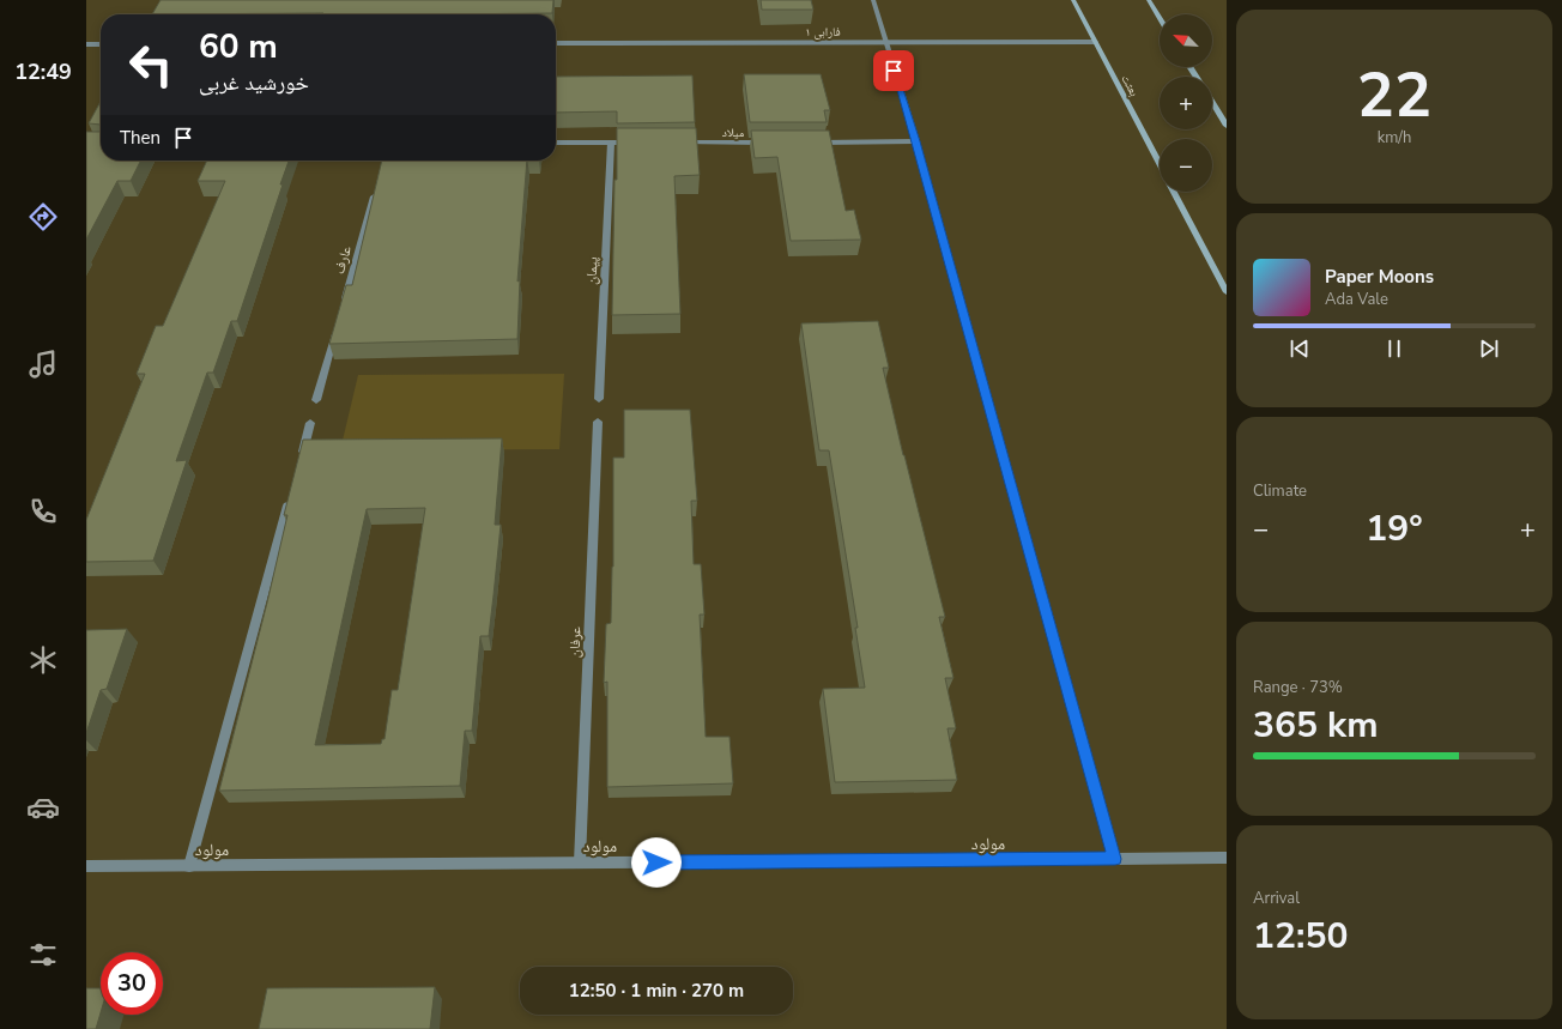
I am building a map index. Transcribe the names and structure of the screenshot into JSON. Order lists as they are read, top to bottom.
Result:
{
  "streets": {
    "main road": ["بعثت"],
    "street": [
      "فارابی ۱",
      "میلاد",
      "عارف",
      "پیمان",
      "عرفان",
      "مولود"
    ]
  },
  "crossings": [
    ["فارابی ۱", "بعثت"],
    ["عرفان", "مولود"]
  ],
  "north": "top left",
  "page": {
    "tabs": "12:49",
    "tile": [
      ["22", "km/h"],
      "Climate",
      ["Range · 73%", "365 km"],
      ["Arrival", "12:50"]
    ],
    "map_buttons": ["+", "−"],
    "turn": ["60 m", "خورشید غربی"],
    "then": "Then",
    "song": ["Paper Moons", "Ada Vale"],
    "heat": ["−", "19°", "+"],
    "limit": "30",
    "trip": "12:50 · 1 min · 270 m"
  }
}
